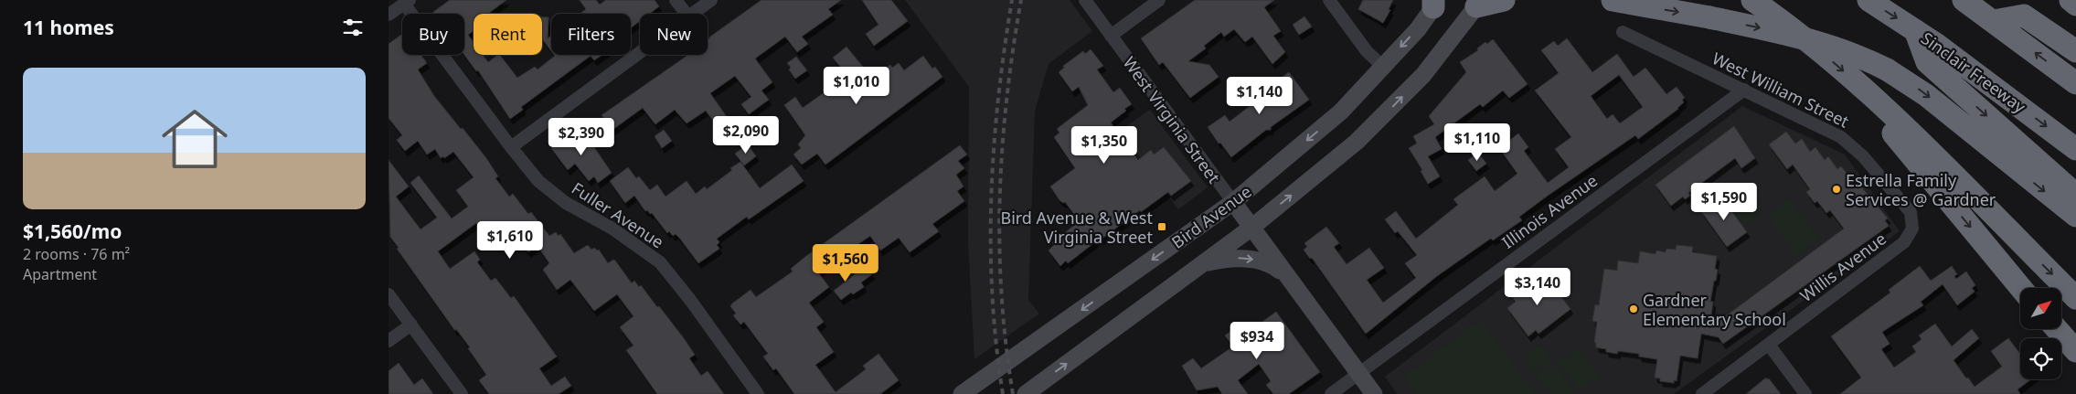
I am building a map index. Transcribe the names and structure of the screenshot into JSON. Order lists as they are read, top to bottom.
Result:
{
  "streets": {
    "highway": ["Sinclair Freeway"],
    "main road": ["West Virginia Street", "Bird Avenue"],
    "street": [
      "West William Street",
      "Illinois Avenue",
      "Fuller Avenue",
      "Willis Avenue"
    ]
  },
  "crossings": [
    ["West William Street", "Illinois Avenue"],
    ["West William Street", "Willis Avenue"],
    ["West Virginia Street", "Illinois Avenue"],
    ["West Virginia Street", "Bird Avenue"]
  ],
  "places": {
    "other": ["Estrella Family Services @ Gardner", "Gardner Elementary School"],
    "transit": ["Bird Avenue & West Virginia Street"]
  },
  "north": "top right",
  "page": {
    "heading": "11 homes",
    "chip": [
      "Buy",
      "Rent",
      "Filters",
      "New"
    ],
    "list": [
      {
        "name": "$1,560/mo",
        "note": "2 rooms · 76 m² · Apartment"
      }
    ],
    "price": [
      "$1,010",
      "$1,140",
      "$2,090",
      "$2,390",
      "$1,110",
      "$1,350",
      "$1,590",
      "$1,610",
      "$1,560",
      "$3,140",
      "$934"
    ]
  }
}
